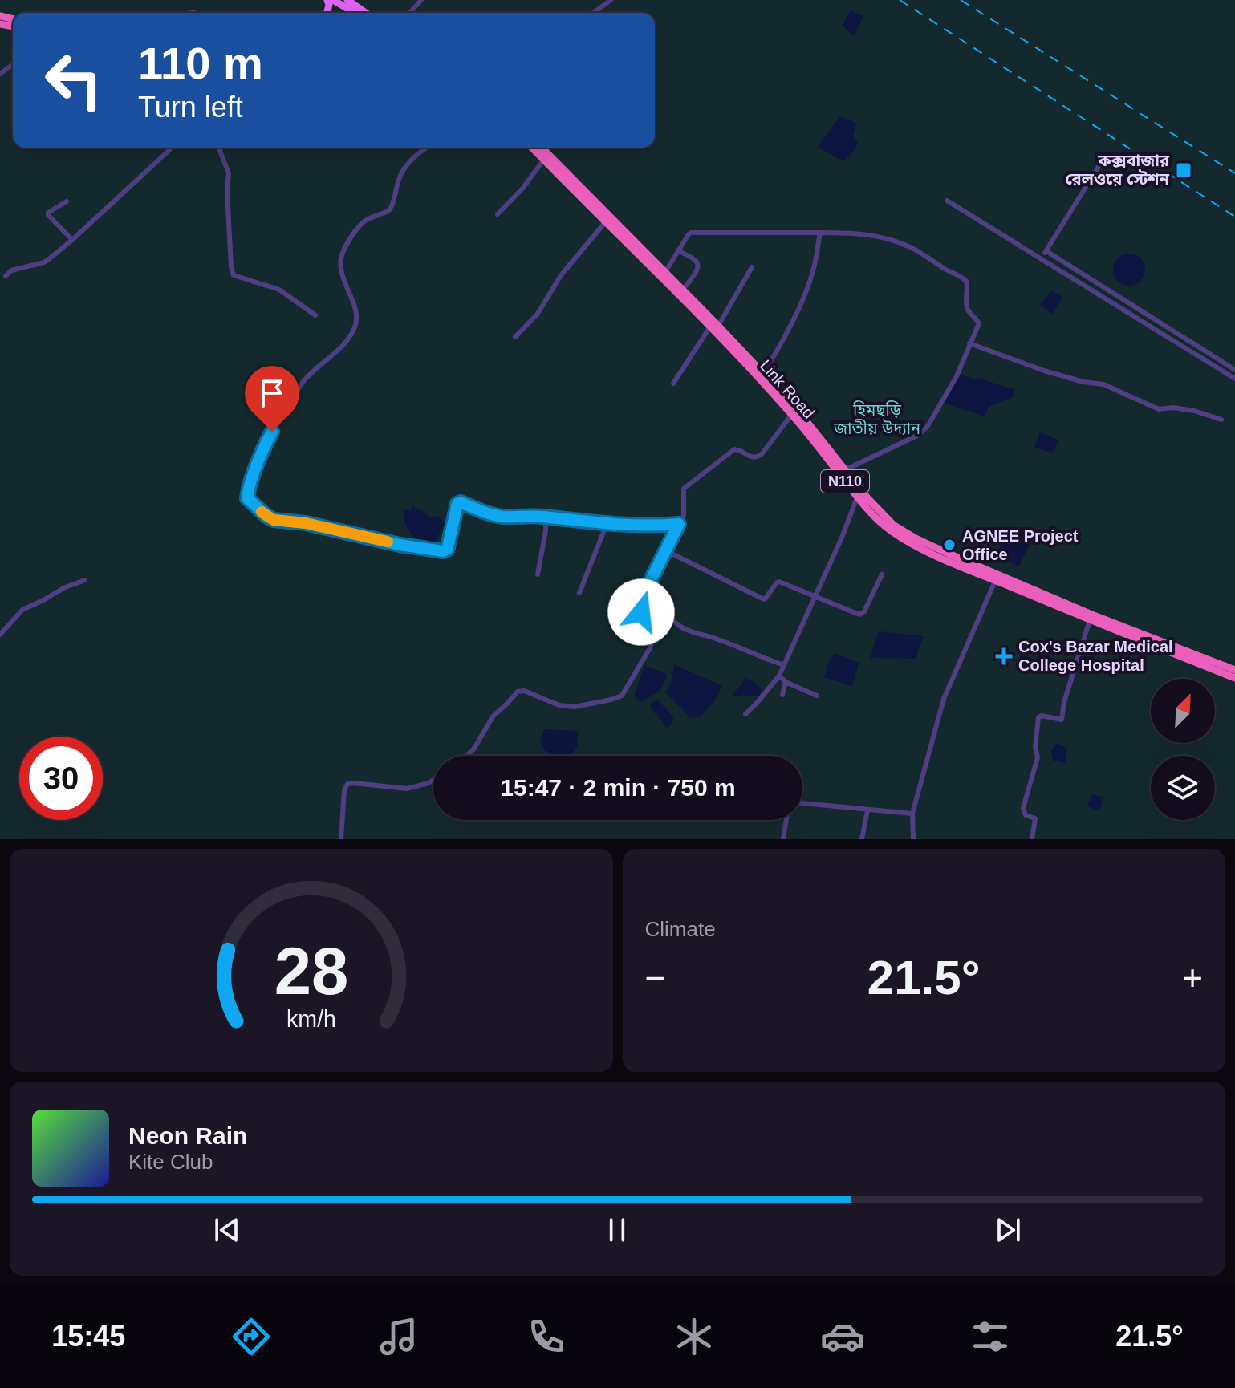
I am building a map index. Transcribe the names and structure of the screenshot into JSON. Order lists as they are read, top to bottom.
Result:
{
  "streets": {
    "highway": ["Link Road", "N110"]
  },
  "parks": ["হিমছড়ি জাতীয় উদ্যান"],
  "places": {
    "transit": ["কক্সবাজার রেলওয়ে স্টেশন"],
    "other": ["AGNEE Project Office"],
    "health": ["Cox's Bazar Medical College Hospital"]
  },
  "north": "top right",
  "page": {
    "turn": ["110 m", "Turn left"],
    "limit": "30",
    "trip": "15:47 · 2 min · 750 m",
    "tile": "Climate",
    "heat": ["−", "21.5°", "+"],
    "song": ["Neon Rain", "Kite Club"],
    "tabs": ["15:45", "21.5°"],
    "gauge": ["28", "km/h"]
  }
}
